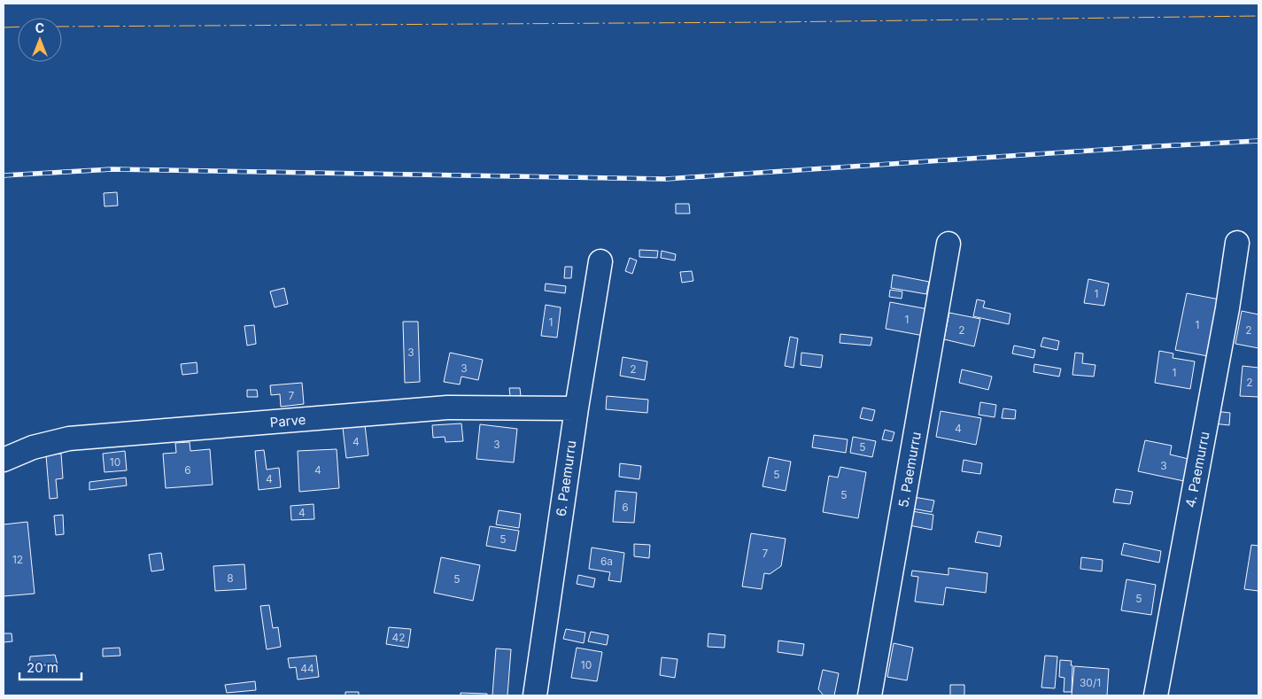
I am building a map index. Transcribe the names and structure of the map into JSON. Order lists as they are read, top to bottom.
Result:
{
  "streets": {
    "street": [
      "Parve",
      "5. Paemurru",
      "4. Paemurru",
      "6. Paemurru"
    ]
  },
  "crossings": [
    ["Parve", "6. Paemurru"]
  ],
  "house_numbers": [
    "1",
    "1",
    "1",
    "1",
    "2",
    "2",
    "3",
    "3",
    "2",
    "1",
    "2",
    "7",
    "4",
    "4",
    "3",
    "5",
    "10",
    "3",
    "6",
    "4",
    "5",
    "4",
    "5",
    "6",
    "4",
    "5",
    "7",
    "12",
    "6a",
    "8",
    "5",
    "5",
    "42",
    "10",
    "44",
    "30/1"
  ],
  "scale_bar": "20 m",
  "north": "top"
}
